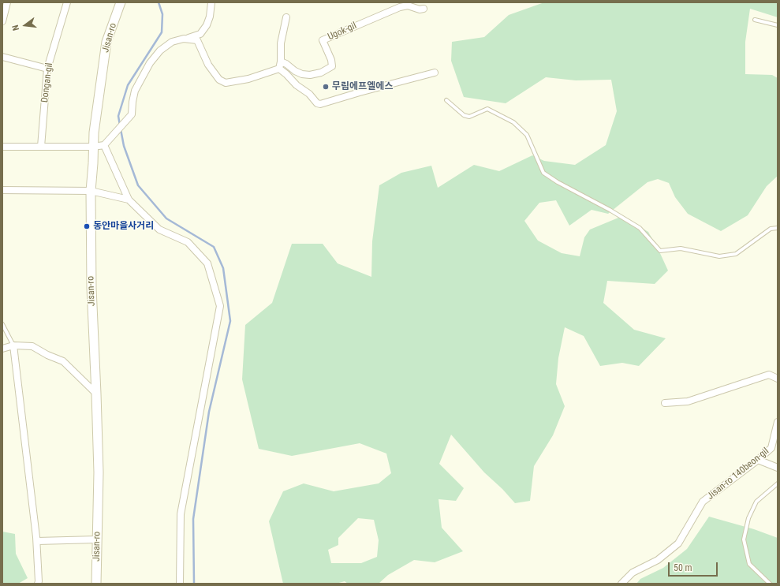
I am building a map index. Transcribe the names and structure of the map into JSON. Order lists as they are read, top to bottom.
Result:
{
  "streets": {
    "main road": ["Jisan-ro"],
    "street": ["Ugok-gil", "Dongan-gil", "Jisan-ro 140beon-gil"]
  },
  "places": ["무림에프엘에스", "동안마을사거리"],
  "scale_bar": "50 m",
  "north": "left"
}
